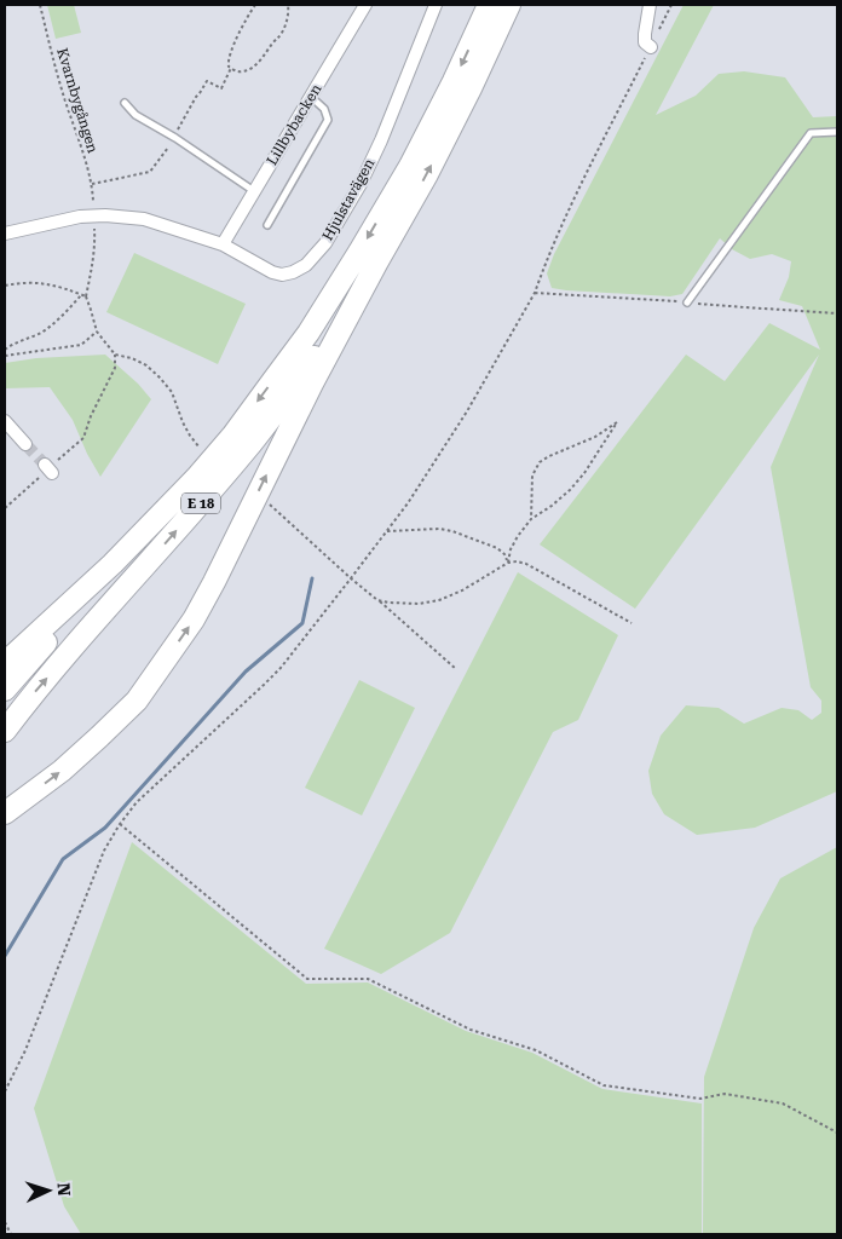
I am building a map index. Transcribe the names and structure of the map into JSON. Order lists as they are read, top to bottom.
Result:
{
  "streets": {
    "highway": ["E 18"],
    "street": ["Lillbybacken", "Hjulstavägen"],
    "path": ["Kvarnbygången"]
  },
  "crossings": [
    ["Lillbybacken", "Hjulstavägen"]
  ],
  "north": "right"
}
